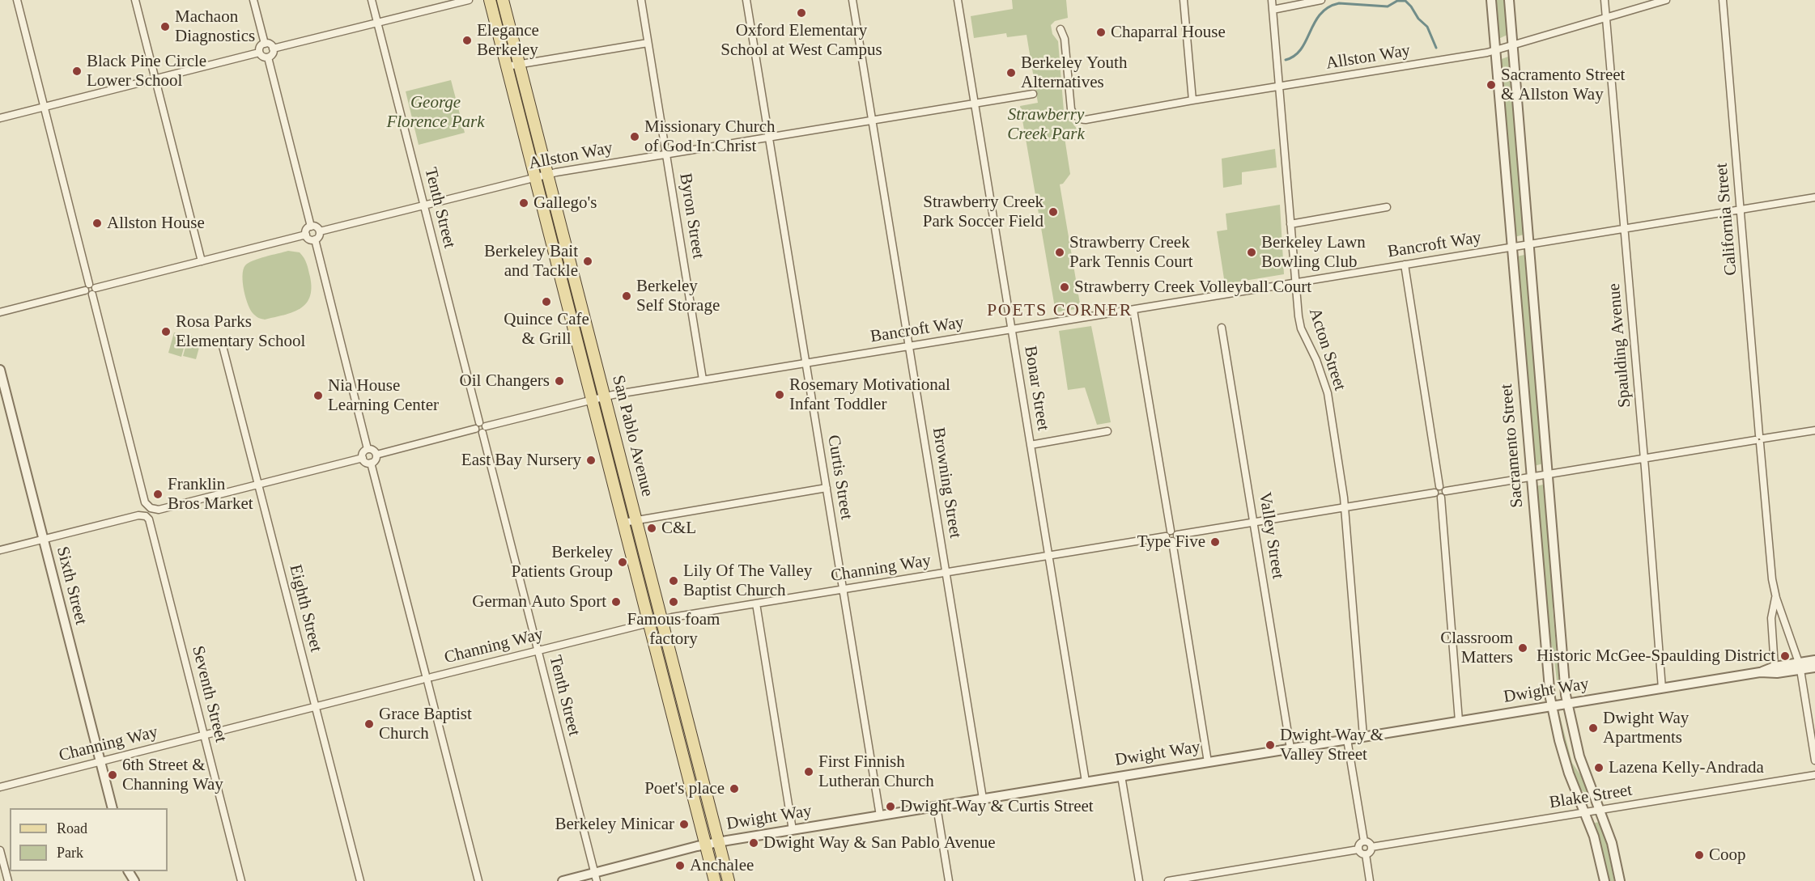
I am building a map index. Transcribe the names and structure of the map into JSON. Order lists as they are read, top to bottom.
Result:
{
  "streets": {
    "main road": ["San Pablo Avenue"],
    "street": [
      "Allston Way",
      "Tenth Street",
      "Byron Street",
      "California Street",
      "Bancroft Way",
      "Spaulding Avenue",
      "Acton Street",
      "Bonar Street",
      "Sacramento Street",
      "Curtis Street",
      "Browning Street",
      "Valley Street",
      "Channing Way",
      "Sixth Street",
      "Eighth Street",
      "Dwight Way",
      "Seventh Street",
      "Blake Street"
    ]
  },
  "crossings": [
    ["Allston Way", "Tenth Street"],
    ["Allston Way", "Byron Street"],
    ["Allston Way", "Spaulding Avenue"],
    ["Allston Way", "Acton Street"],
    ["Allston Way", "Bonar Street"],
    ["Allston Way", "San Pablo Avenue"],
    ["Allston Way", "Sacramento Street"],
    ["Allston Way", "Curtis Street"],
    ["Allston Way", "Browning Street"],
    ["Tenth Street", "Bancroft Way"],
    ["Tenth Street", "Channing Way"],
    ["Tenth Street", "Dwight Way"],
    ["Byron Street", "Bancroft Way"],
    ["California Street", "Bancroft Way"],
    ["California Street", "Dwight Way"],
    ["Bancroft Way", "Spaulding Avenue"],
    ["Bancroft Way", "Acton Street"],
    ["Bancroft Way", "Bonar Street"],
    ["Bancroft Way", "San Pablo Avenue"],
    ["Bancroft Way", "Sacramento Street"],
    ["Bancroft Way", "Curtis Street"],
    ["Bancroft Way", "Browning Street"],
    ["Spaulding Avenue", "Dwight Way"],
    ["Acton Street", "Channing Way"],
    ["Acton Street", "Dwight Way"],
    ["Bonar Street", "Channing Way"],
    ["Bonar Street", "Dwight Way"],
    ["San Pablo Avenue", "Channing Way"],
    ["San Pablo Avenue", "Dwight Way"],
    ["Sacramento Street", "Dwight Way"],
    ["Sacramento Street", "Blake Street"],
    ["Curtis Street", "Channing Way"],
    ["Curtis Street", "Dwight Way"],
    ["Browning Street", "Channing Way"],
    ["Browning Street", "Dwight Way"],
    ["Valley Street", "Channing Way"],
    ["Valley Street", "Dwight Way"],
    ["Channing Way", "Sixth Street"],
    ["Channing Way", "Eighth Street"],
    ["Channing Way", "Seventh Street"],
    ["Sixth Street", "Seventh Street"]
  ],
  "districts": ["POETS CORNER"],
  "parks": ["George Florence Park", "Strawberry Creek Park"],
  "places": [
    "Oxford Elementary School at West Campus",
    "Machaon Diagnostics",
    "Chaparral House",
    "Elegance Berkeley",
    "Black Pine Circle Lower School",
    "Berkeley Youth Alternatives",
    "Sacramento Street & Allston Way",
    "Missionary Church of God In Christ",
    "Gallego's",
    "Strawberry Creek Park Soccer Field",
    "Allston House",
    "Strawberry Creek Park Tennis Court",
    "Berkeley Lawn Bowling Club",
    "Berkeley Bait and Tackle",
    "Strawberry Creek Volleyball Court",
    "Berkeley Self Storage",
    "Quince Cafe & Grill",
    "Rosa Parks Elementary School",
    "Oil Changers",
    "Rosemary Motivational Infant Toddler",
    "Nia House Learning Center",
    "East Bay Nursery",
    "Franklin Bros Market",
    "C&L",
    "Type Five",
    "Berkeley Patients Group",
    "Lily Of The Valley Baptist Church",
    "German Auto Sport",
    "Famous foam factory",
    "Classroom Matters",
    "Historic McGee-Spaulding District",
    "Grace Baptist Church",
    "Dwight Way Apartments",
    "Dwight Way & Valley Street",
    "Lazena Kelly-Andrada",
    "First Finnish Lutheran Church",
    "6th Street & Channing Way",
    "Poet's place",
    "Dwight Way & Curtis Street",
    "Berkeley Minicar",
    "Dwight Way & San Pablo Avenue",
    "Coop",
    "Anchalee"
  ],
  "legend": ["Road", "Park"]
}
